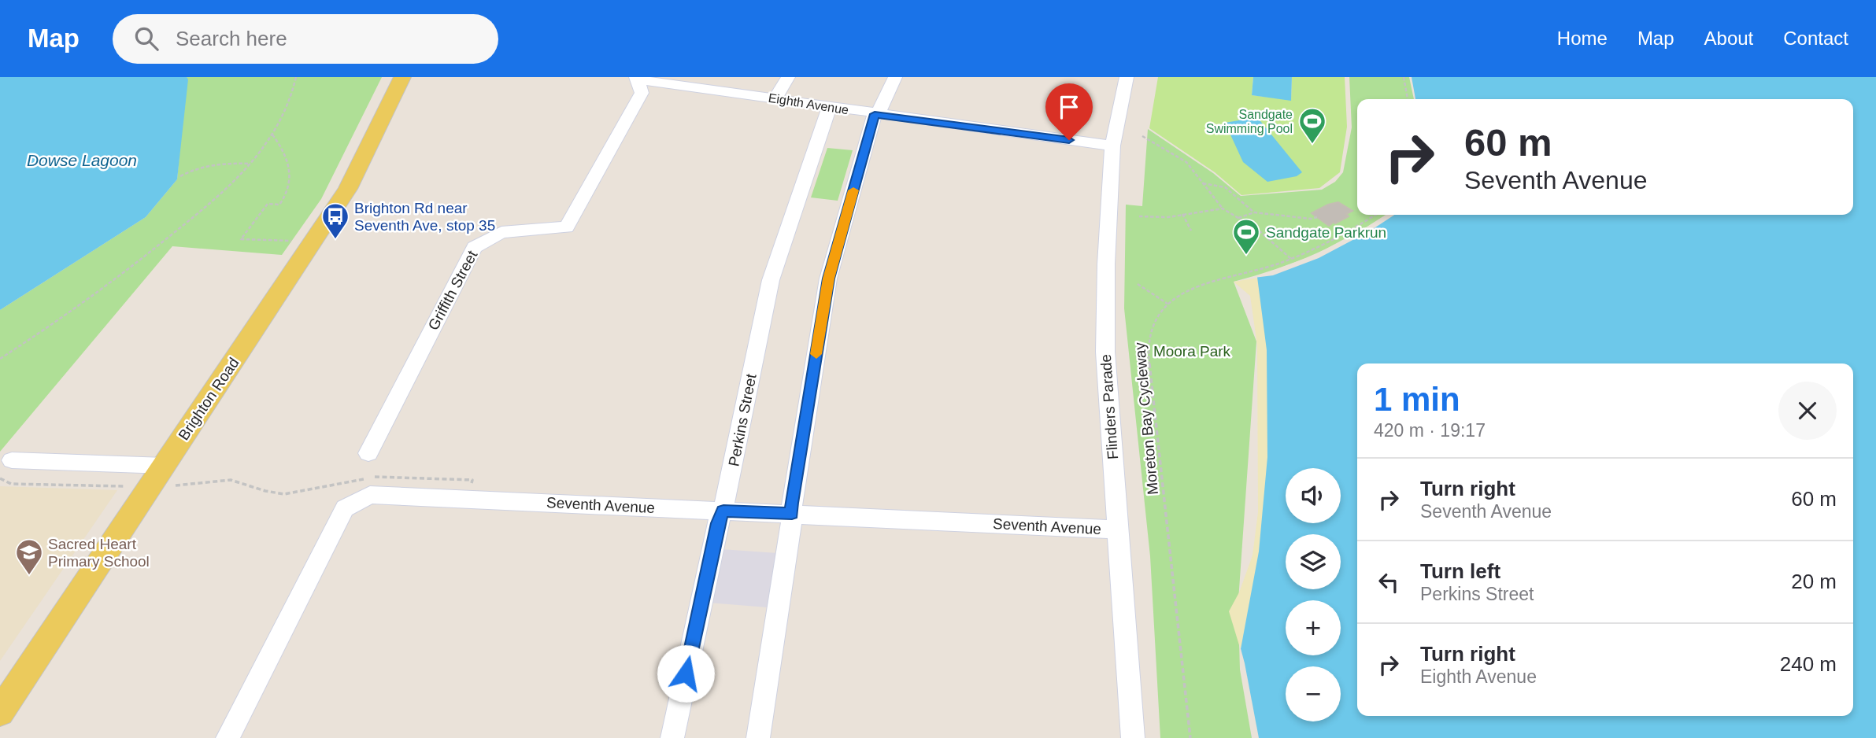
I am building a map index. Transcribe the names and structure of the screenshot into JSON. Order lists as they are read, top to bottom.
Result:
{
  "streets": {
    "main road": ["Brighton Road"],
    "street": [
      "Eighth Avenue",
      "Griffith Street",
      "Flinders Parade",
      "Perkins Street",
      "Seventh Avenue"
    ],
    "path": ["Moreton Bay Cycleway"]
  },
  "crossings": [
    ["Eighth Avenue", "Griffith Street"],
    ["Eighth Avenue", "Flinders Parade"],
    ["Eighth Avenue", "Perkins Street"],
    ["Flinders Parade", "Seventh Avenue"],
    ["Perkins Street", "Seventh Avenue"]
  ],
  "water": ["Dowse Lagoon"],
  "parks": ["Moora Park"],
  "places": {
    "sports": ["Sandgate Swimming Pool", "Sandgate Parkrun"],
    "bus stop": ["Brighton Rd near Seventh Ave, stop 35"],
    "school or university": ["Sacred Heart Primary School"]
  },
  "page": {
    "header": "Map",
    "search": "Search here",
    "nav": [
      "Home",
      "Map",
      "About",
      "Contact"
    ],
    "turn": ["60 m", "Seventh Avenue"],
    "heading": ["1 min", "420 m · 19:17"],
    "list": [
      {
        "name": "Turn right",
        "note": "Seventh Avenue",
        "value": "60 m"
      },
      {
        "name": "Turn left",
        "note": "Perkins Street",
        "value": "20 m"
      },
      {
        "name": "Turn right",
        "note": "Eighth Avenue",
        "value": "240 m"
      }
    ],
    "map_buttons": ["+", "−"]
  }
}
